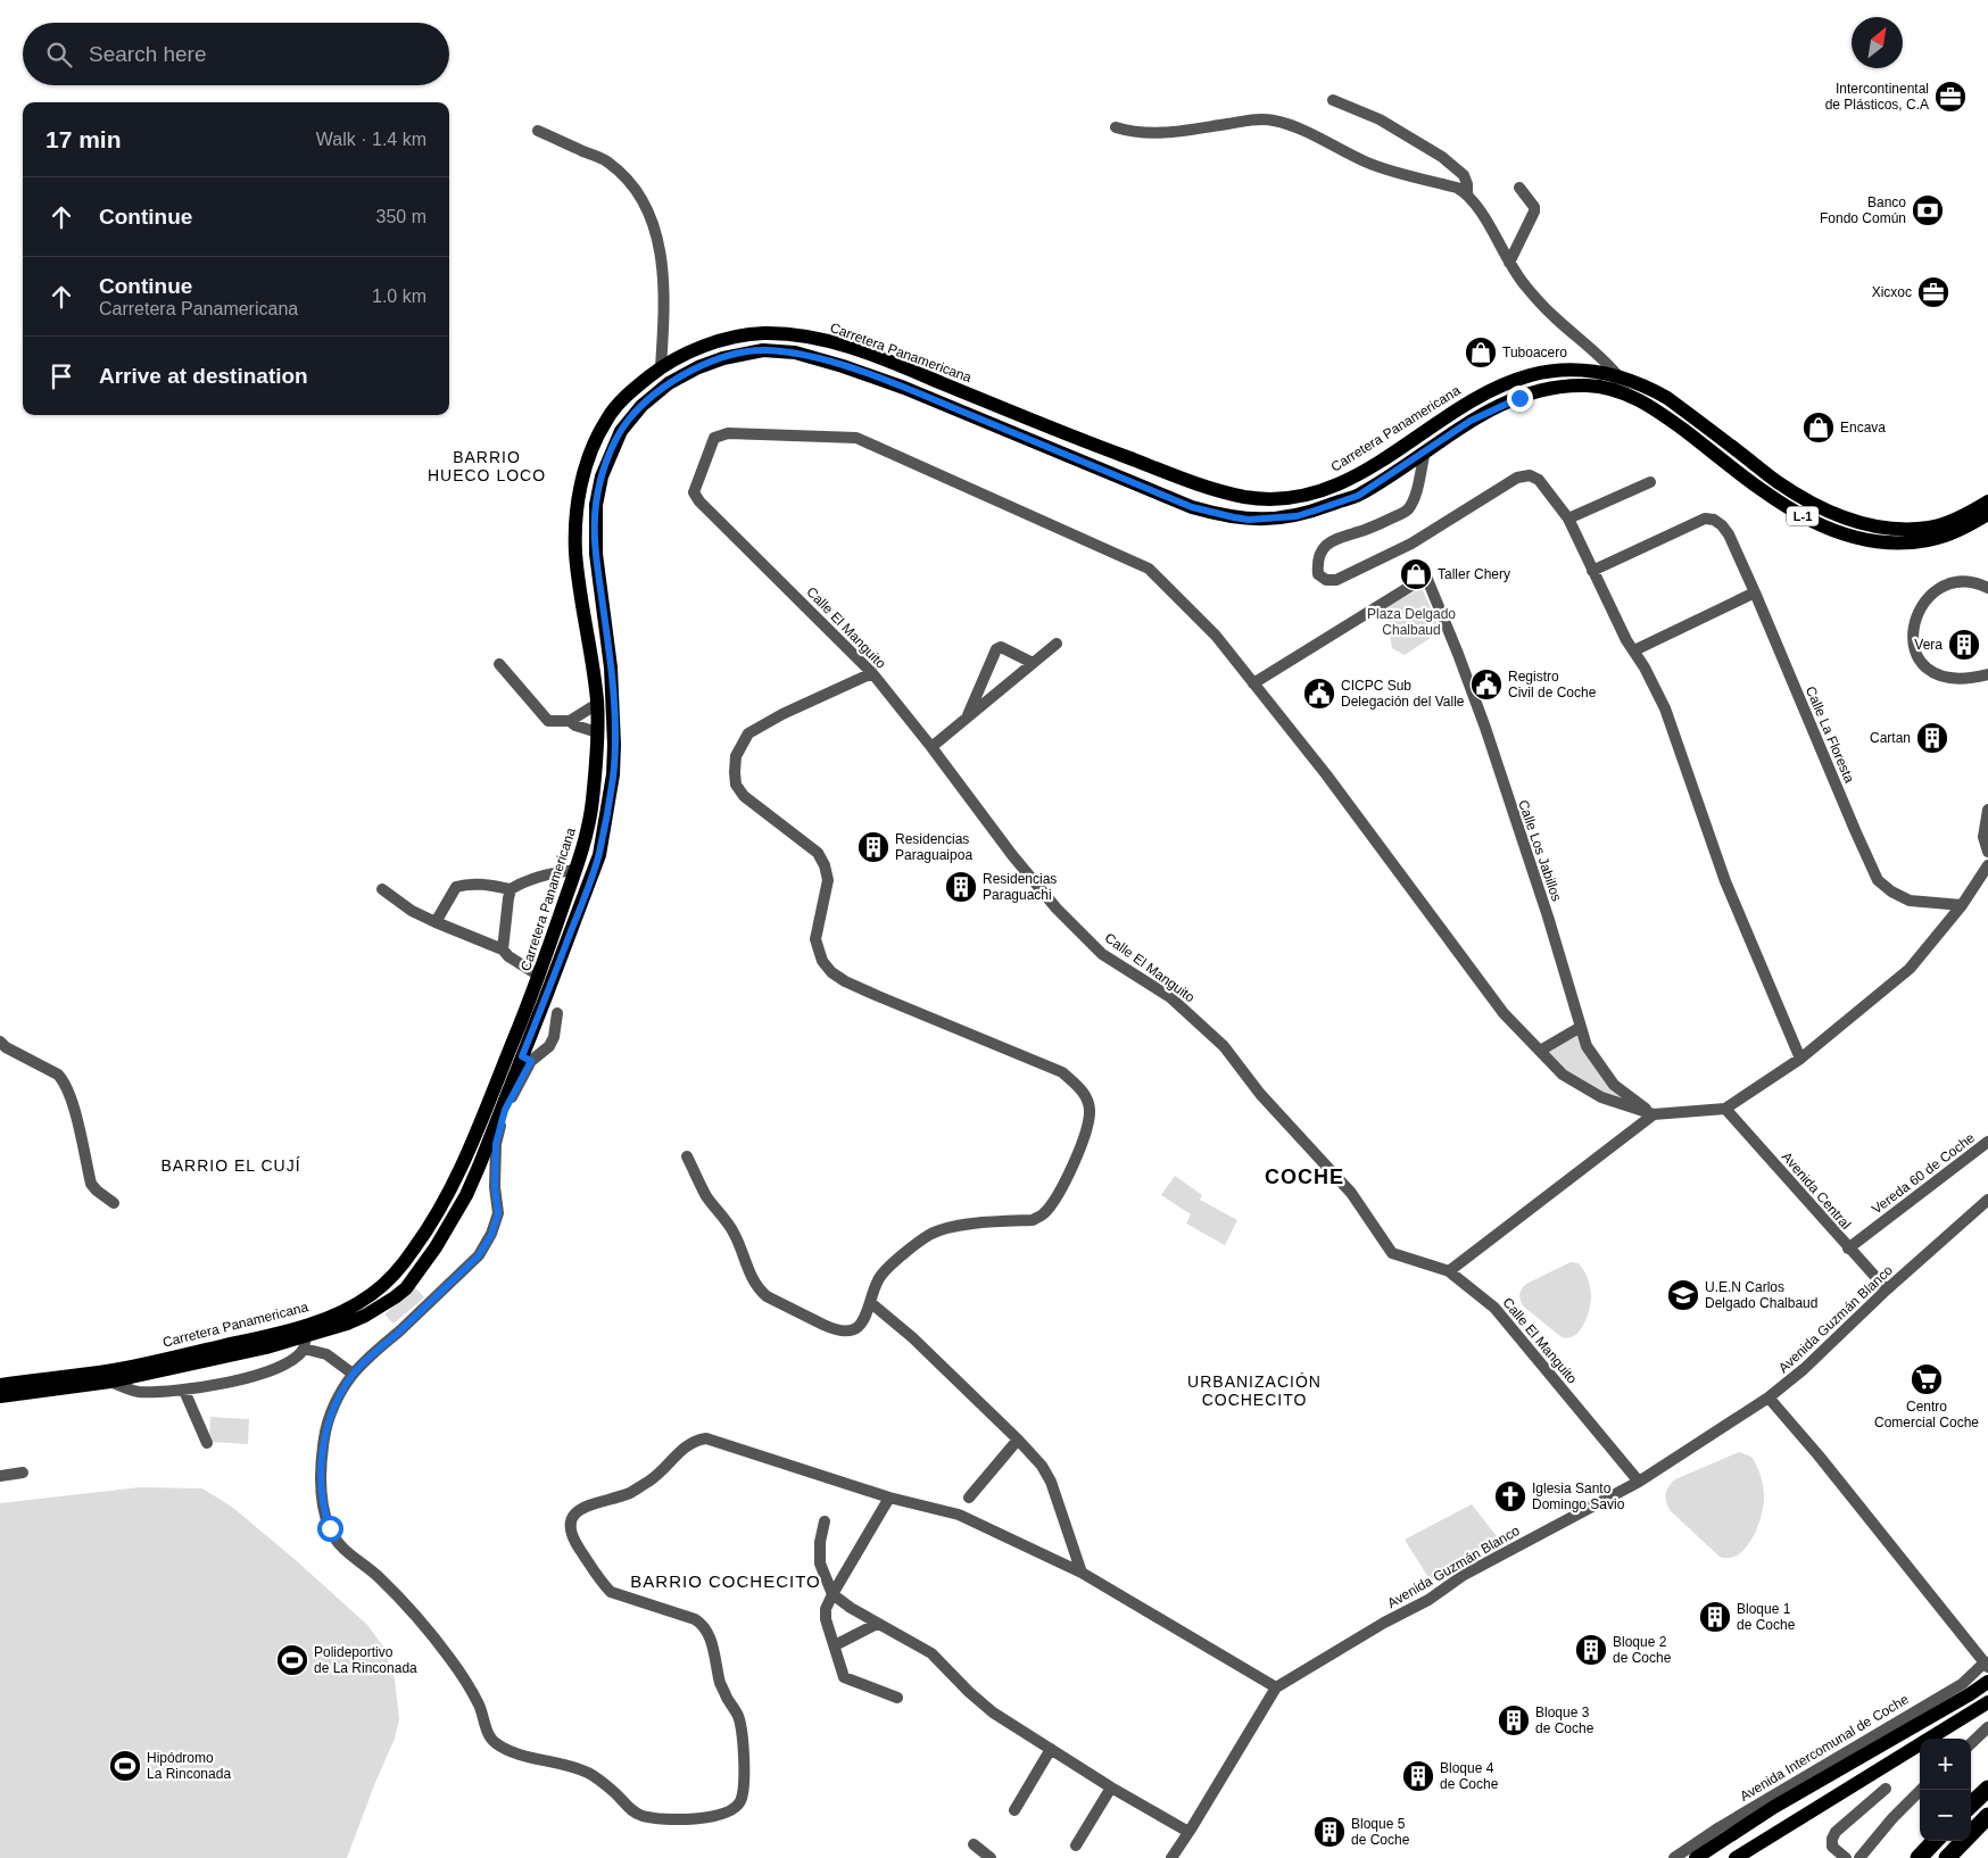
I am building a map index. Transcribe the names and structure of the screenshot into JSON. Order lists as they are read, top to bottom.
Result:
{
  "streets": {
    "main road": ["Carretera Panamericana", "L-1", "Avenida Intercomunal de Coche"],
    "street": [
      "Calle El Manguito",
      "Calle La Floresta",
      "Calle Los Jabillos",
      "Vereda 60 de Coche",
      "Avenida Central",
      "Avenida Guzmán Blanco"
    ]
  },
  "crossings": [
    ["Calle El Manguito", "Calle Los Jabillos"],
    ["Calle El Manguito", "Avenida Guzmán Blanco"],
    ["Vereda 60 de Coche", "Avenida Central"],
    ["Avenida Central", "Avenida Guzmán Blanco"]
  ],
  "districts": [
    "BARRIO HUECO LOCO",
    "BARRIO EL CUJÍ",
    "COCHE",
    "URBANIZACIÓN COCHECITO",
    "BARRIO COCHECITO"
  ],
  "parks": ["Plaza Delgado Chalbaud"],
  "places": {
    "office": ["Intercontinental de Plásticos, C.A", "Xicxoc"],
    "bank": ["Banco Fondo Común"],
    "shop": ["Tuboacero", "Encava", "Taller Chery"],
    "building": [
      "Vera",
      "Cartan",
      "Residencias Paraguaipoa",
      "Residencias Paraguachi",
      "Bloque 1 de Coche",
      "Bloque 2 de Coche",
      "Bloque 3 de Coche",
      "Bloque 4 de Coche",
      "Bloque 5 de Coche"
    ],
    "public building": ["Registro Civil de Coche", "CICPC Sub Delegación del Valle"],
    "school or university": ["U.E.N Carlos Delgado Chalbaud"],
    "supermarket": ["Centro Comercial Coche"],
    "church": ["Iglesia Santo Domingo Savio"],
    "sports": ["Polideportivo de La Rinconada", "Hipódromo La Rinconada"]
  },
  "north": "top right",
  "page": {
    "search": "Search here",
    "heading": ["17 min", "Walk · 1.4 km"],
    "list": [
      ["Continue", "350 m"],
      ["Continue", "Carretera Panamericana", "1.0 km"],
      "Arrive at destination"
    ],
    "map_buttons": ["+", "−"]
  }
}
